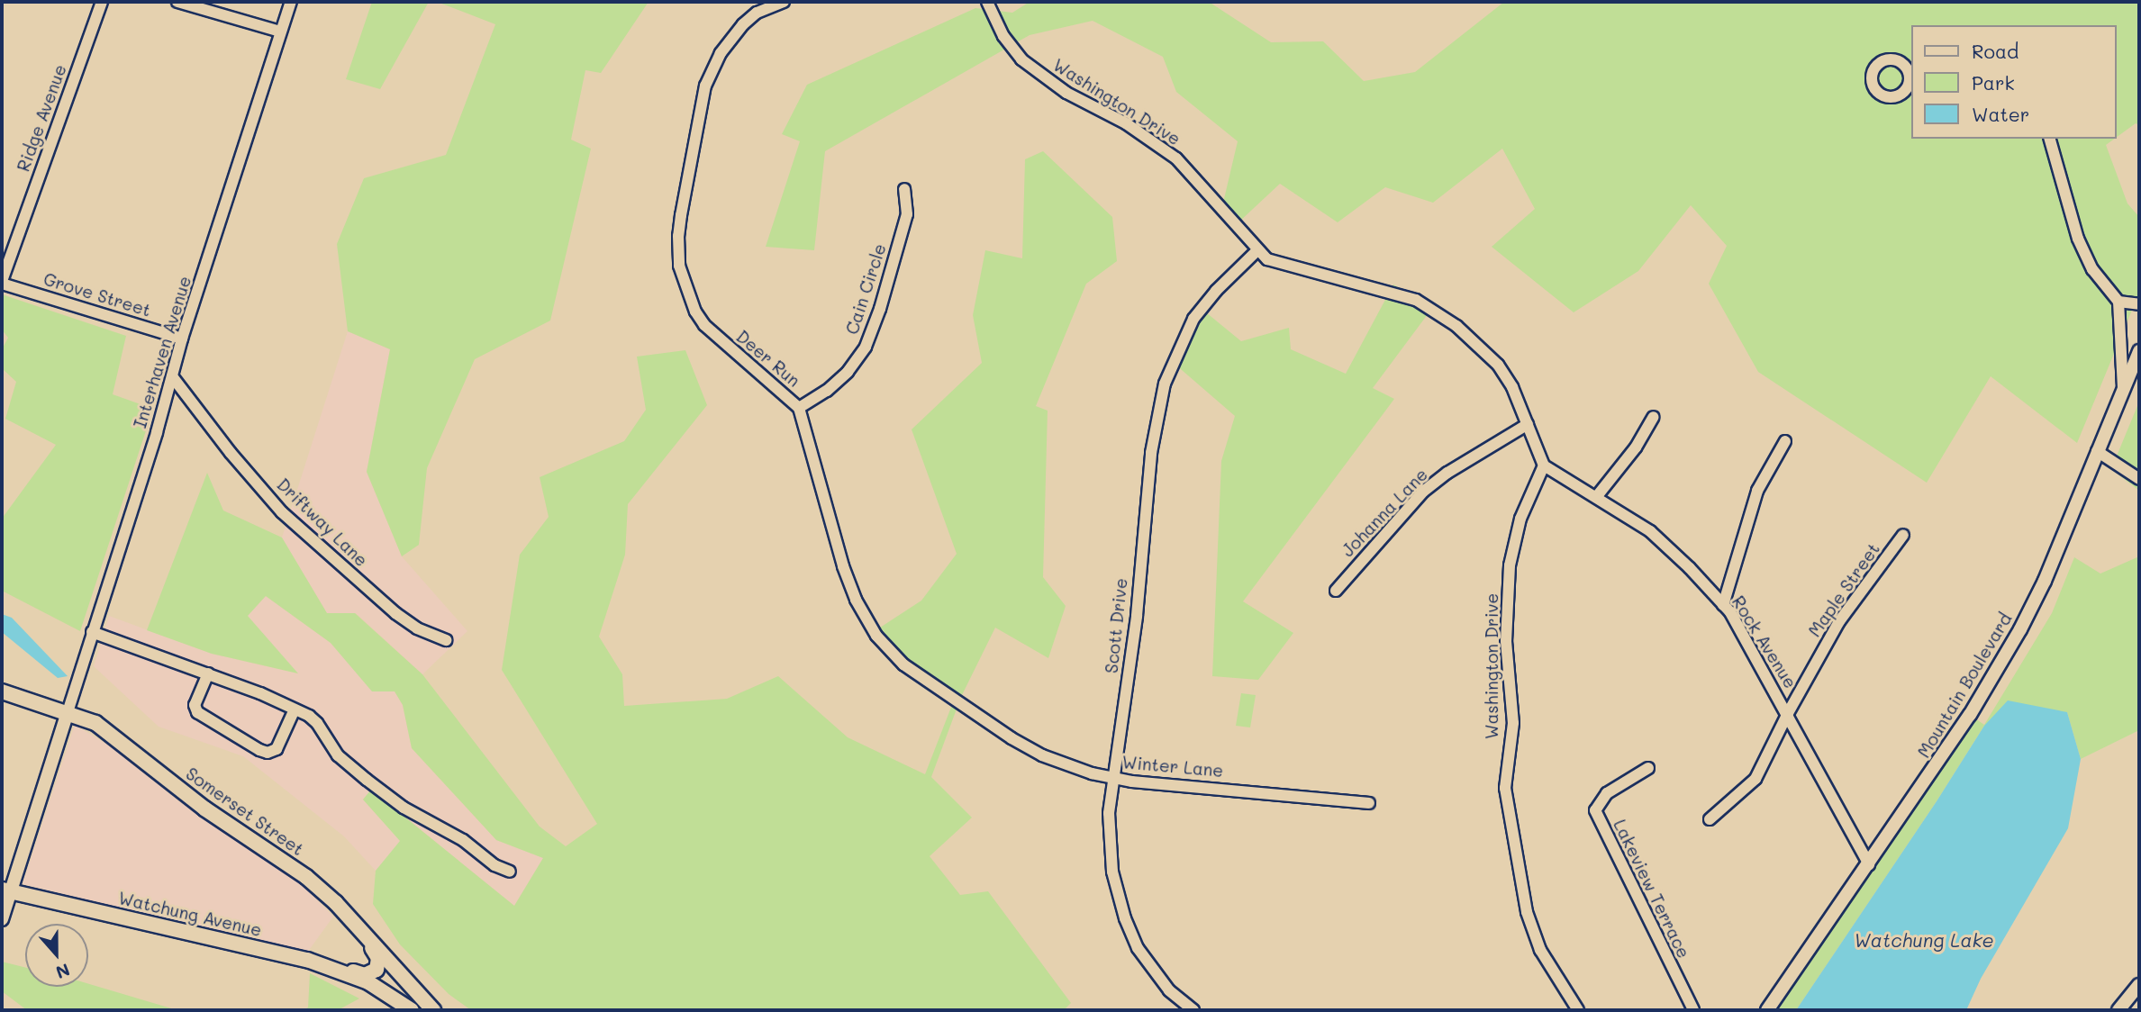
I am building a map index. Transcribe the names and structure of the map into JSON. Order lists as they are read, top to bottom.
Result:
{
  "streets": {
    "main road": ["Somerset Street", "Watchung Avenue"],
    "street": [
      "Washington Drive",
      "Ridge Avenue",
      "Cain Circle",
      "Grove Street",
      "Interhaven Avenue",
      "Deer Run",
      "Johanna Lane",
      "Driftway Lane",
      "Maple Street",
      "Scott Drive",
      "Rock Avenue",
      "Mountain Boulevard",
      "Winter Lane",
      "Lakeview Terrace"
    ]
  },
  "crossings": [
    ["Washington Drive", "Johanna Lane"],
    ["Washington Drive", "Scott Drive"],
    ["Washington Drive", "Rock Avenue"],
    ["Ridge Avenue", "Grove Street"],
    ["Cain Circle", "Deer Run"],
    ["Grove Street", "Interhaven Avenue"],
    ["Interhaven Avenue", "Driftway Lane"],
    ["Interhaven Avenue", "Somerset Street"],
    ["Deer Run", "Winter Lane"],
    ["Maple Street", "Rock Avenue"],
    ["Scott Drive", "Winter Lane"],
    ["Rock Avenue", "Mountain Boulevard"]
  ],
  "water": ["Watchung Lake"],
  "legend": ["Road", "Park", "Water"],
  "north": "bottom"
}
